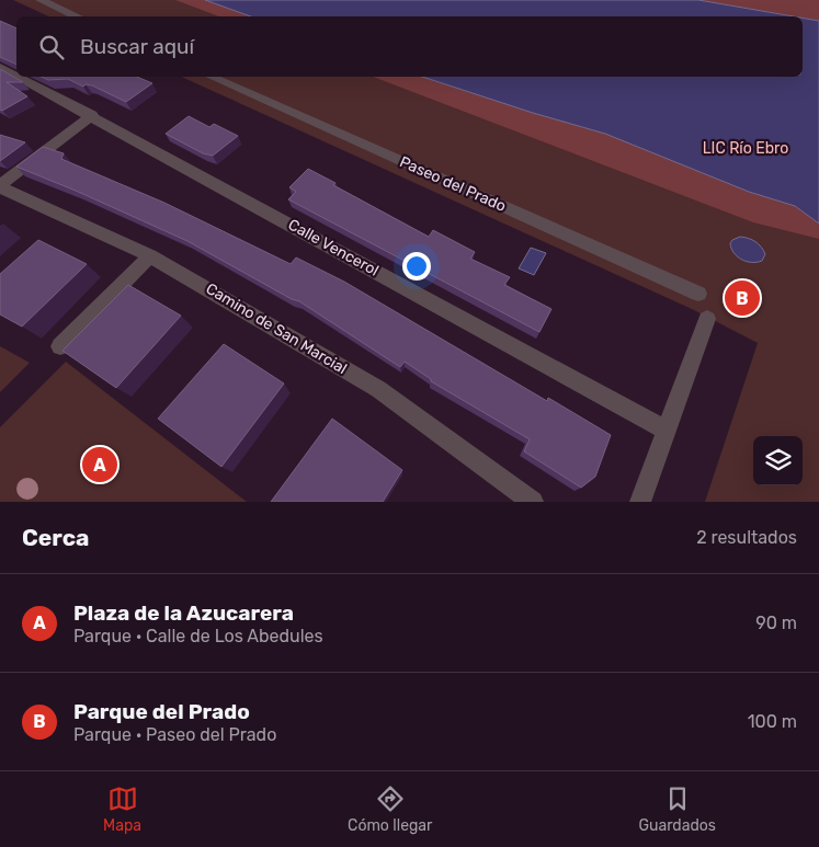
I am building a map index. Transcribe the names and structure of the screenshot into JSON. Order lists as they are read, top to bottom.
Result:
{
  "streets": {
    "street": ["Paseo del Prado", "Calle Vencerol", "Camino de San Marcial"]
  },
  "parks": ["LIC Río Ebro"],
  "page": {
    "search": "Buscar aquí",
    "pins": ["B", "A"],
    "heading": ["Cerca", "2 resultados"],
    "list": [
      {
        "mark": "A",
        "name": "Plaza de la Azucarera",
        "note": "Parque · Calle de Los Abedules",
        "value": "90 m"
      },
      {
        "mark": "B",
        "name": "Parque del Prado",
        "note": "Parque · Paseo del Prado",
        "value": "100 m"
      }
    ],
    "nav": ["Mapa", "Cómo llegar", "Guardados"]
  }
}
